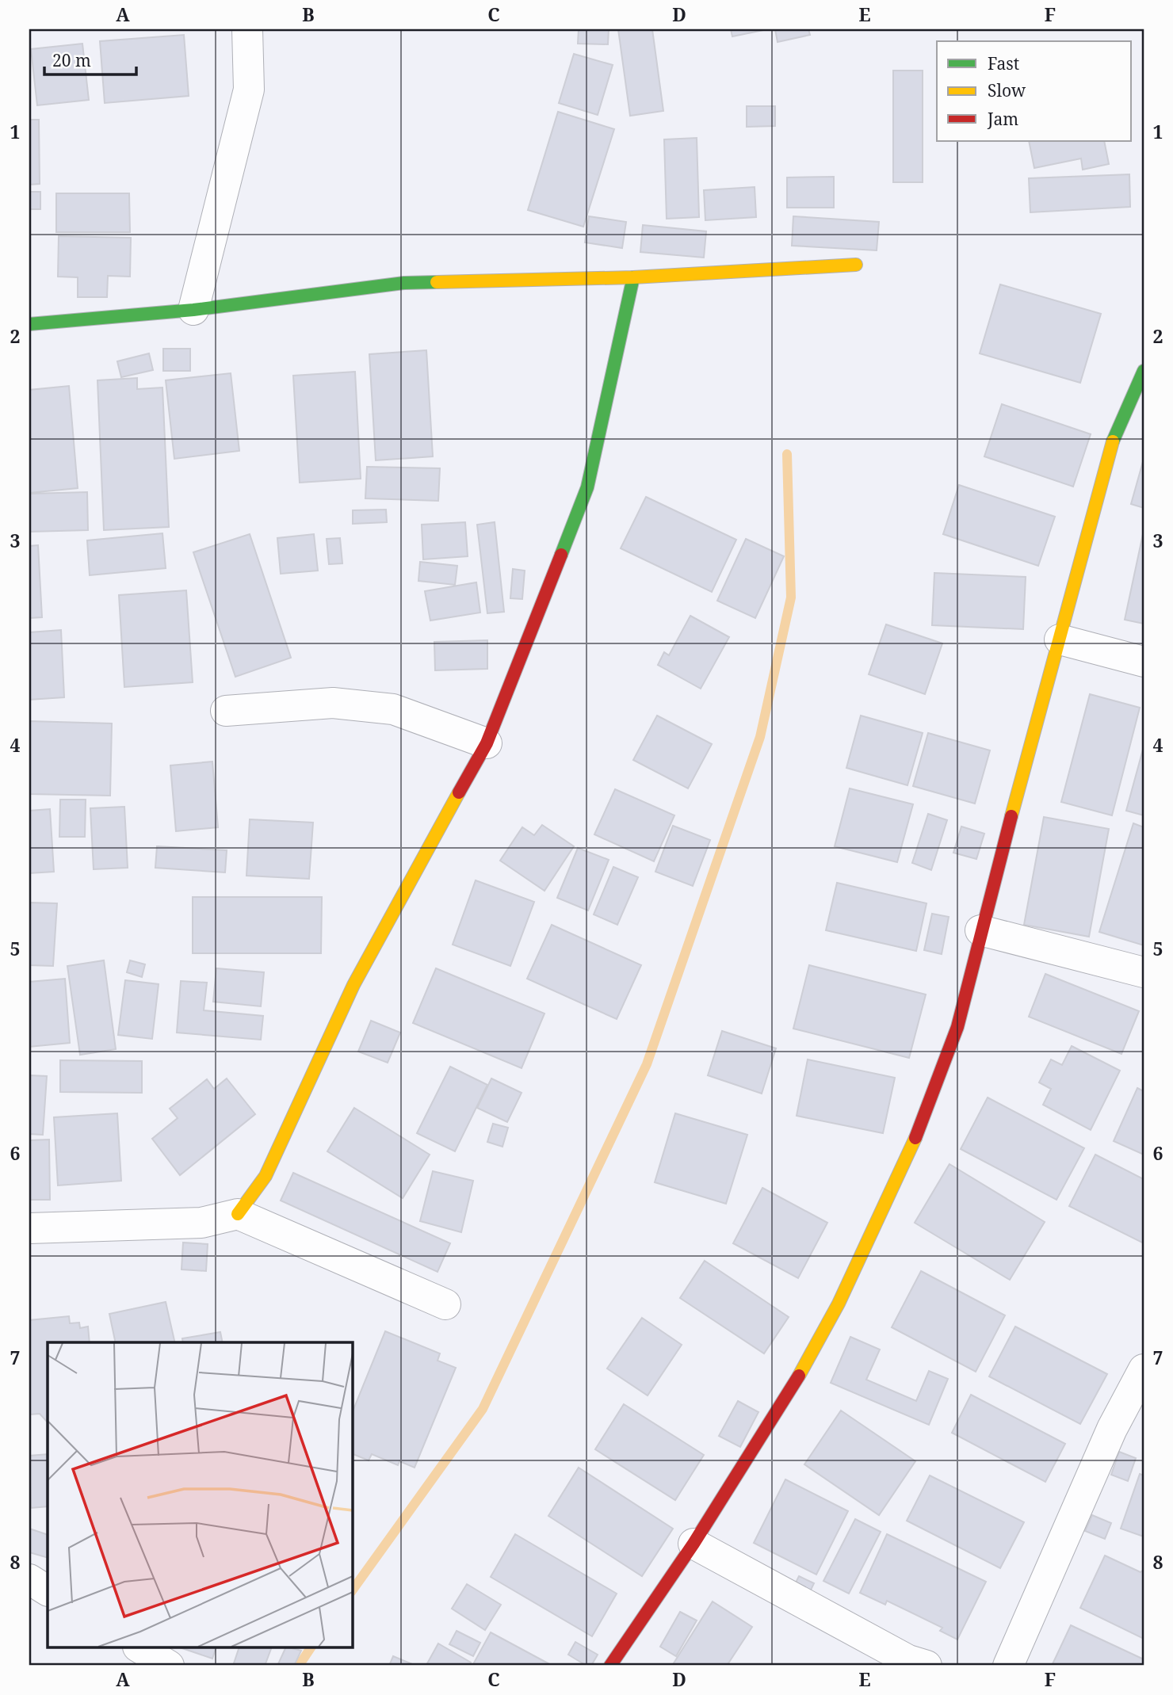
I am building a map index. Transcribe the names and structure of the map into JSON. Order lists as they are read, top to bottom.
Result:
{
  "legend": ["Fast", "Slow", "Jam"],
  "scale_bar": "20 m",
  "grid": {
    "columns": [
      "A",
      "B",
      "C",
      "D",
      "E",
      "F"
    ],
    "rows": [
      "1",
      "2",
      "3",
      "4",
      "5",
      "6",
      "7",
      "8"
    ]
  }
}
